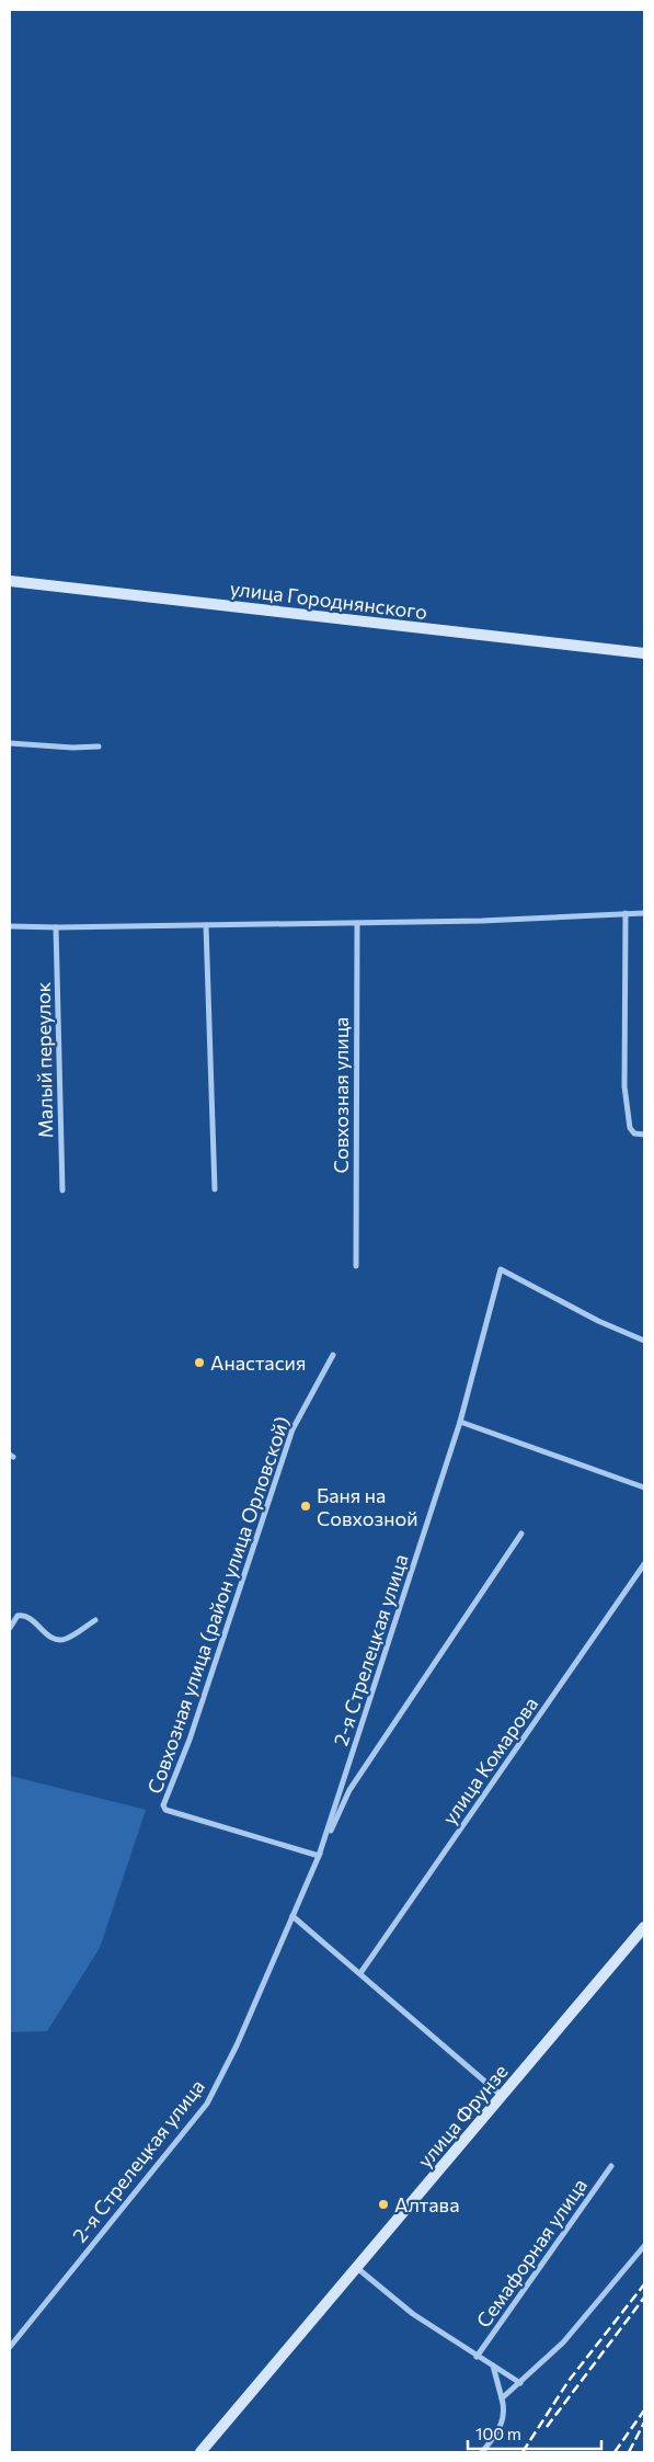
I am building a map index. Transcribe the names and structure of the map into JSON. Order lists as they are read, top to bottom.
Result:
{
  "streets": {
    "street": [
      "улица Городнянского",
      "Малый переулок",
      "Совхозная улица",
      "Совхозная улица (район улица Орловской)",
      "2-я Стрелецкая улица",
      "улица Комарова",
      "улица Фрунзе",
      "Семафорная улица"
    ]
  },
  "crossings": [
    ["Совхозная улица (район улица Орловской)", "2-я Стрелецкая улица"]
  ],
  "places": ["Анастасия", "Баня на Совхозной", "Алтава"],
  "scale_bar": "100 m"
}
